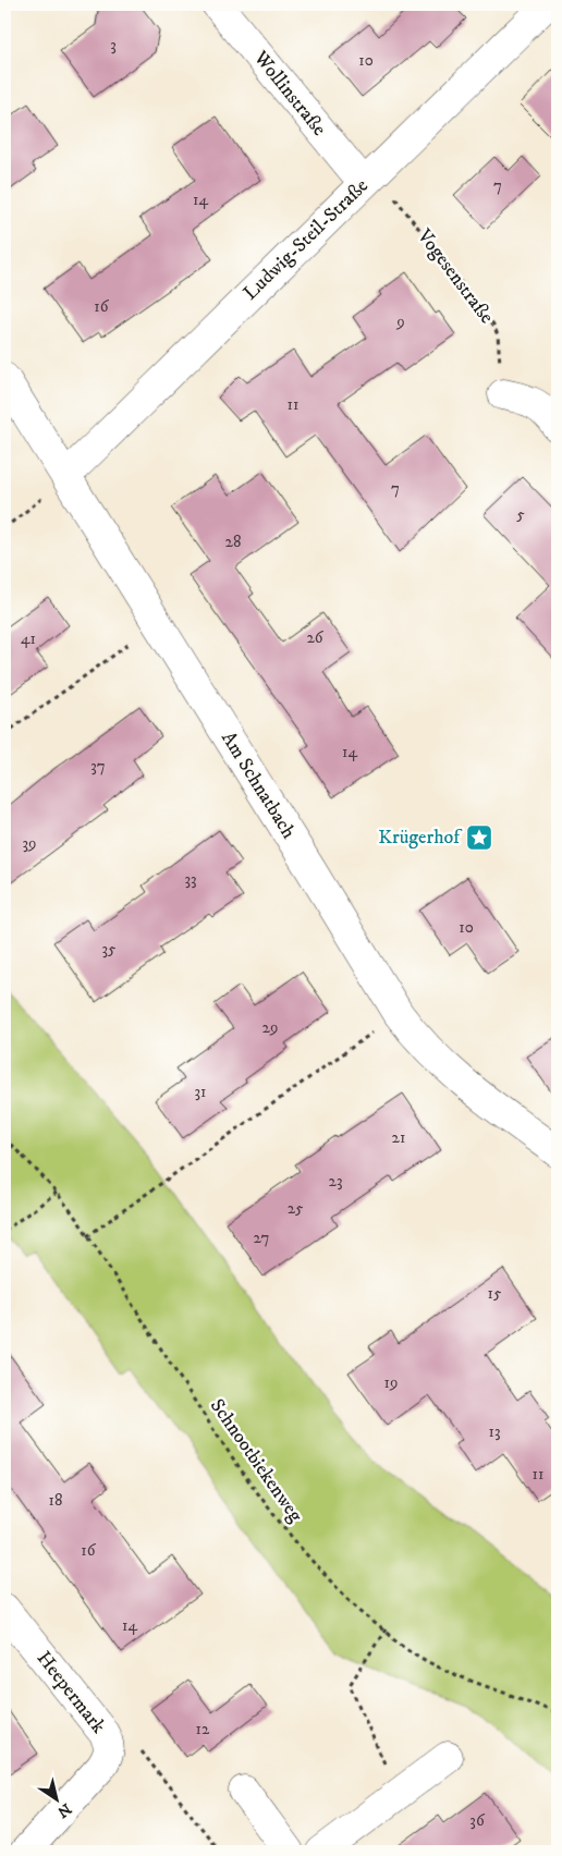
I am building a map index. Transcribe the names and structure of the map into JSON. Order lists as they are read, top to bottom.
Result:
{
  "streets": {
    "street": [
      "Wollinstraße",
      "Ludwig-Steil-Straße",
      "Am Schnatbach",
      "Heepermark"
    ],
    "path": ["Vogesenstraße", "Schnootbiekenweg"]
  },
  "crossings": [
    ["Wollinstraße", "Ludwig-Steil-Straße"],
    ["Wollinstraße", "Vogesenstraße"],
    ["Ludwig-Steil-Straße", "Vogesenstraße"],
    ["Ludwig-Steil-Straße", "Am Schnatbach"]
  ],
  "places": {
    "place": ["Krügerhof"]
  },
  "house_numbers": [
    "3",
    "10",
    "7",
    "14",
    "16",
    "9",
    "11",
    "7",
    "5",
    "28",
    "26",
    "41",
    "14",
    "37",
    "39",
    "33",
    "10",
    "35",
    "29",
    "31",
    "21",
    "23",
    "25",
    "27",
    "15",
    "19",
    "13",
    "11",
    "18",
    "16",
    "14",
    "12",
    "36"
  ],
  "north": "bottom right"
}
